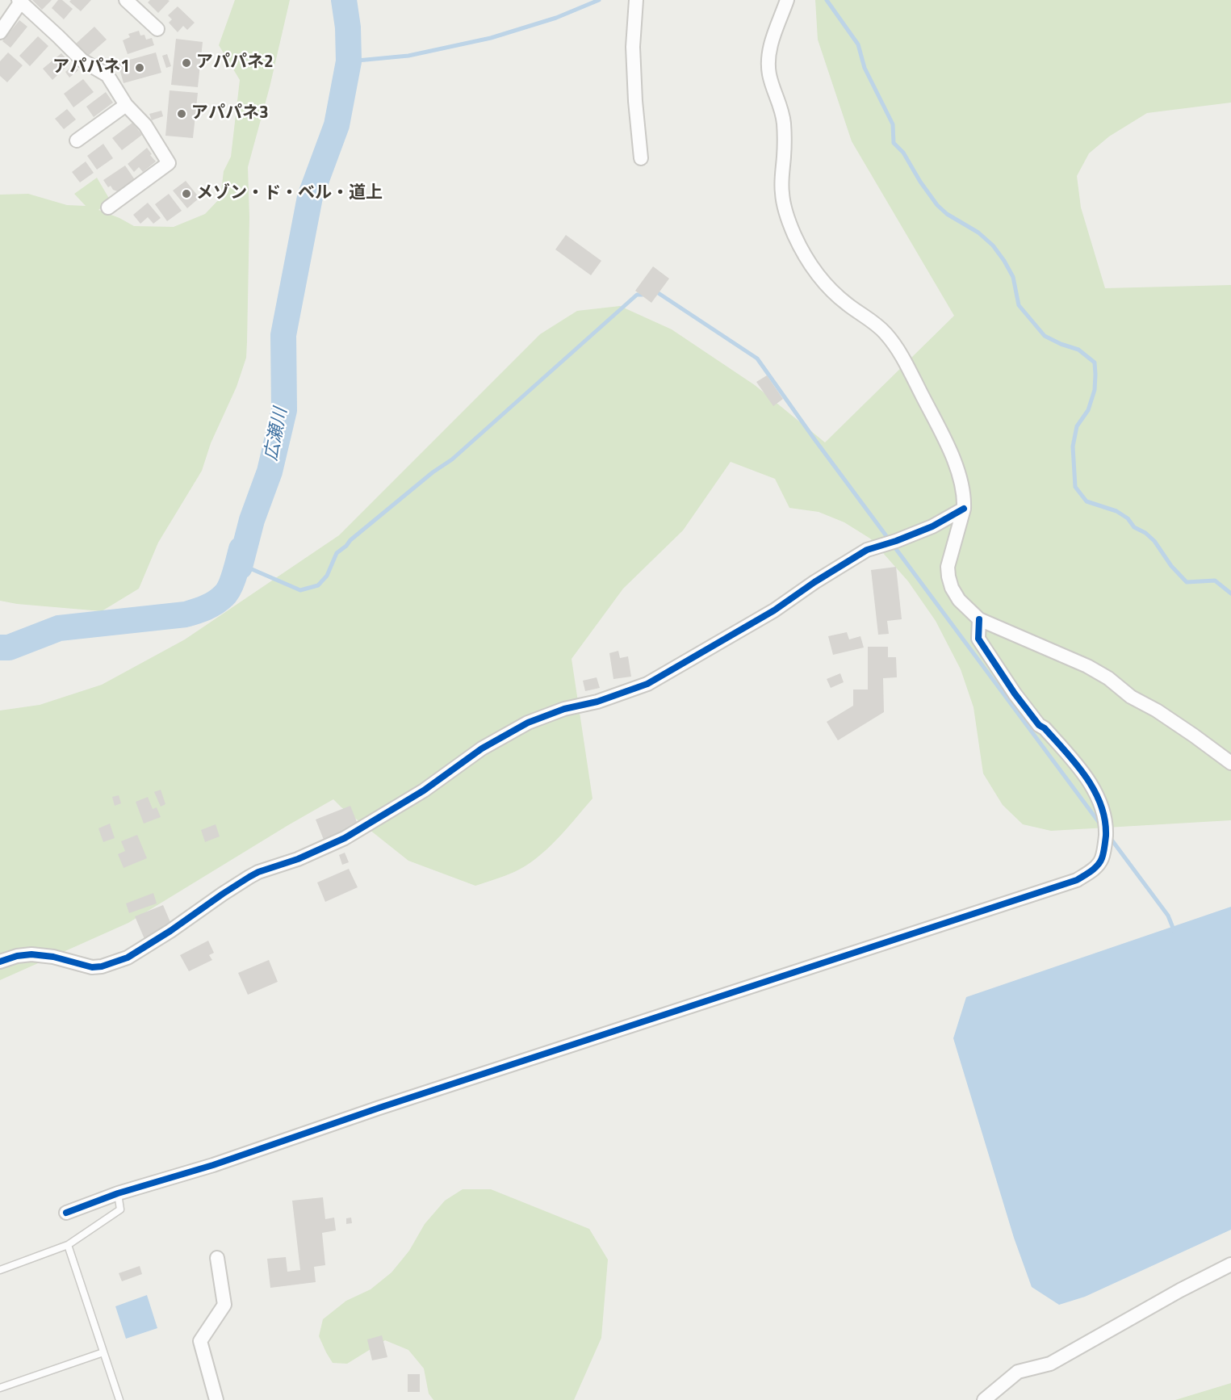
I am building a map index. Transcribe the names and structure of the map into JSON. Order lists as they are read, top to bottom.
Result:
{
  "water": ["広瀬川"],
  "places": [
    "アパパネ2",
    "アパパネ1",
    "アパパネ3",
    "メゾン・ド・ベル・道上"
  ]
}
